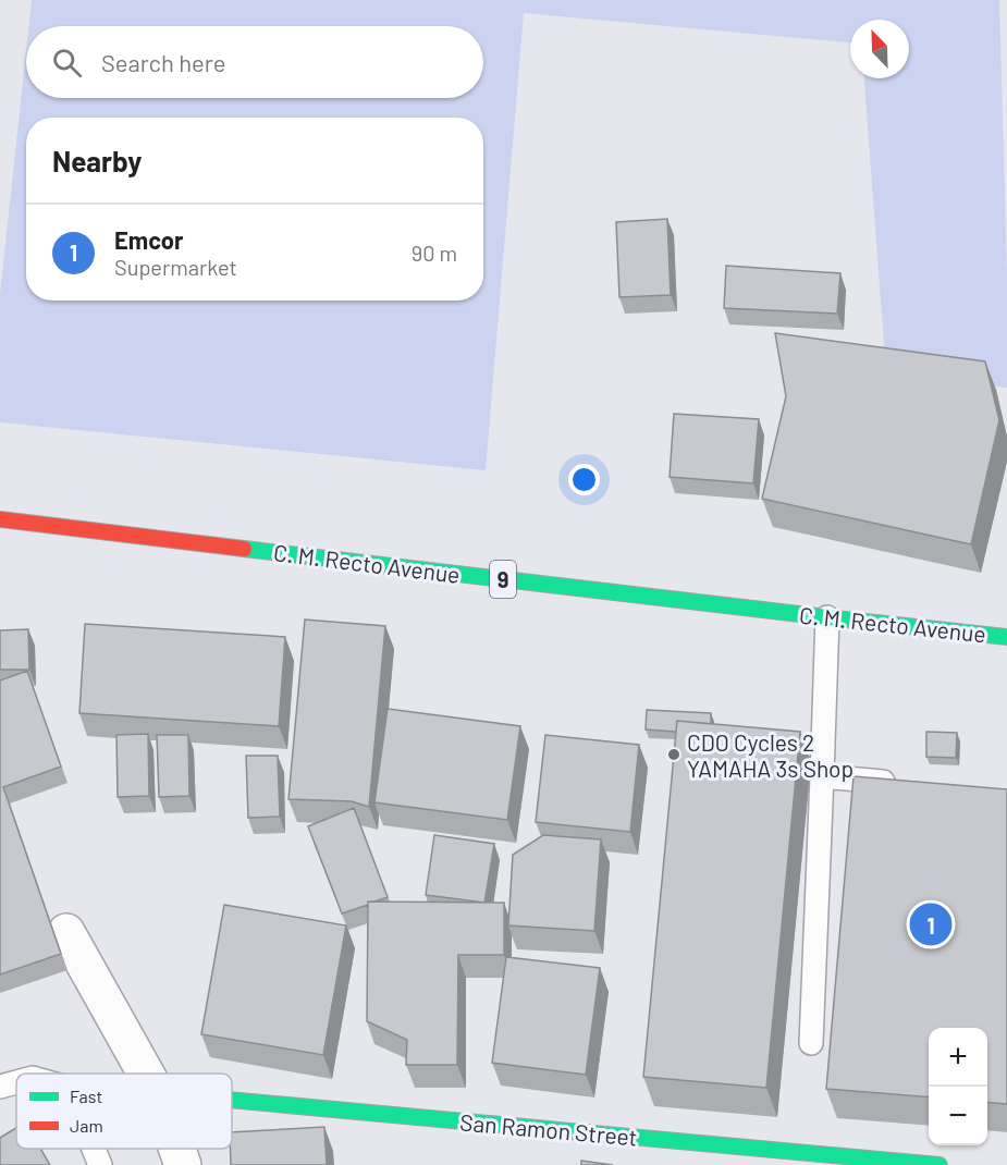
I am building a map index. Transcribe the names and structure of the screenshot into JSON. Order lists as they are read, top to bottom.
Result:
{
  "streets": {
    "main road": ["C. M. Recto Avenue", "9", "San Ramon Street"]
  },
  "places": ["CDO Cycles 2 YAMAHA 3s Shop"],
  "legend": ["Fast", "Jam"],
  "north": "top left",
  "page": {
    "search": "Search here",
    "heading": "Nearby",
    "list": [
      {
        "mark": "1",
        "name": "Emcor",
        "note": "Supermarket",
        "value": "90 m"
      }
    ],
    "pins": "1",
    "map_buttons": ["+", "−"]
  }
}
